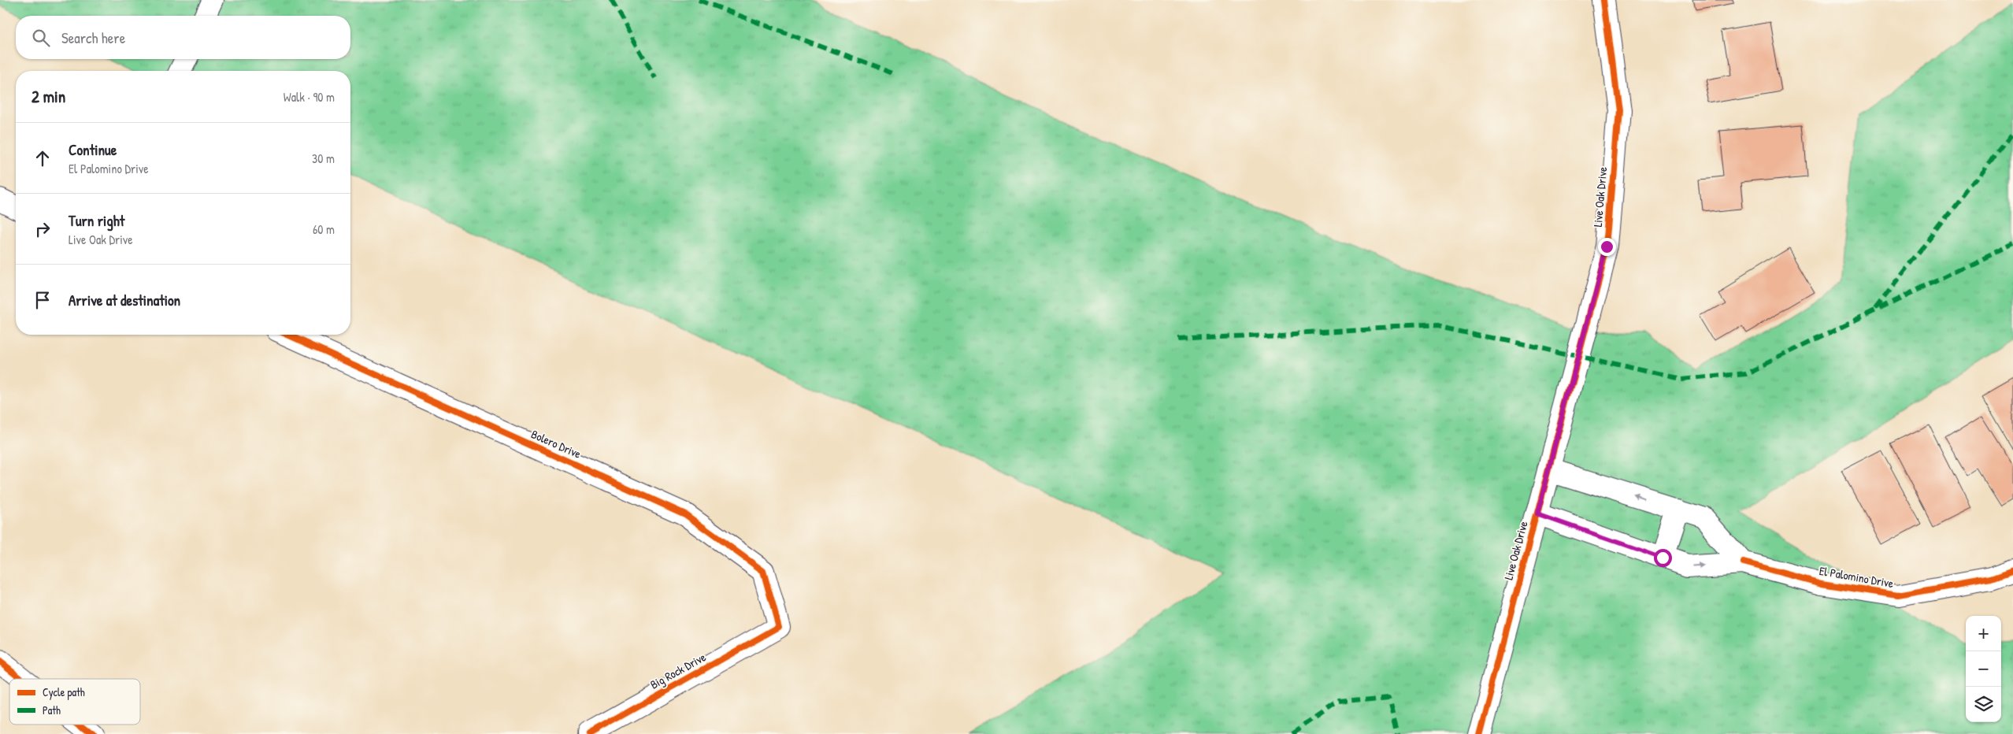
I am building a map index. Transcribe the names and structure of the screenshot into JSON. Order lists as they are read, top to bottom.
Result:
{
  "streets": {
    "street": [
      "Live Oak Drive",
      "Bolero Drive",
      "El Palomino Drive",
      "Big Rock Drive"
    ]
  },
  "crossings": [
    ["Live Oak Drive", "El Palomino Drive"],
    ["Bolero Drive", "Big Rock Drive"]
  ],
  "legend": ["Cycle path", "Path"],
  "page": {
    "search": "Search here",
    "heading": ["2 min", "Walk · 90 m"],
    "list": [
      ["Continue", "El Palomino Drive", "30 m"],
      ["Turn right", "Live Oak Drive", "60 m"],
      "Arrive at destination"
    ],
    "map_buttons": ["+", "−"]
  }
}
